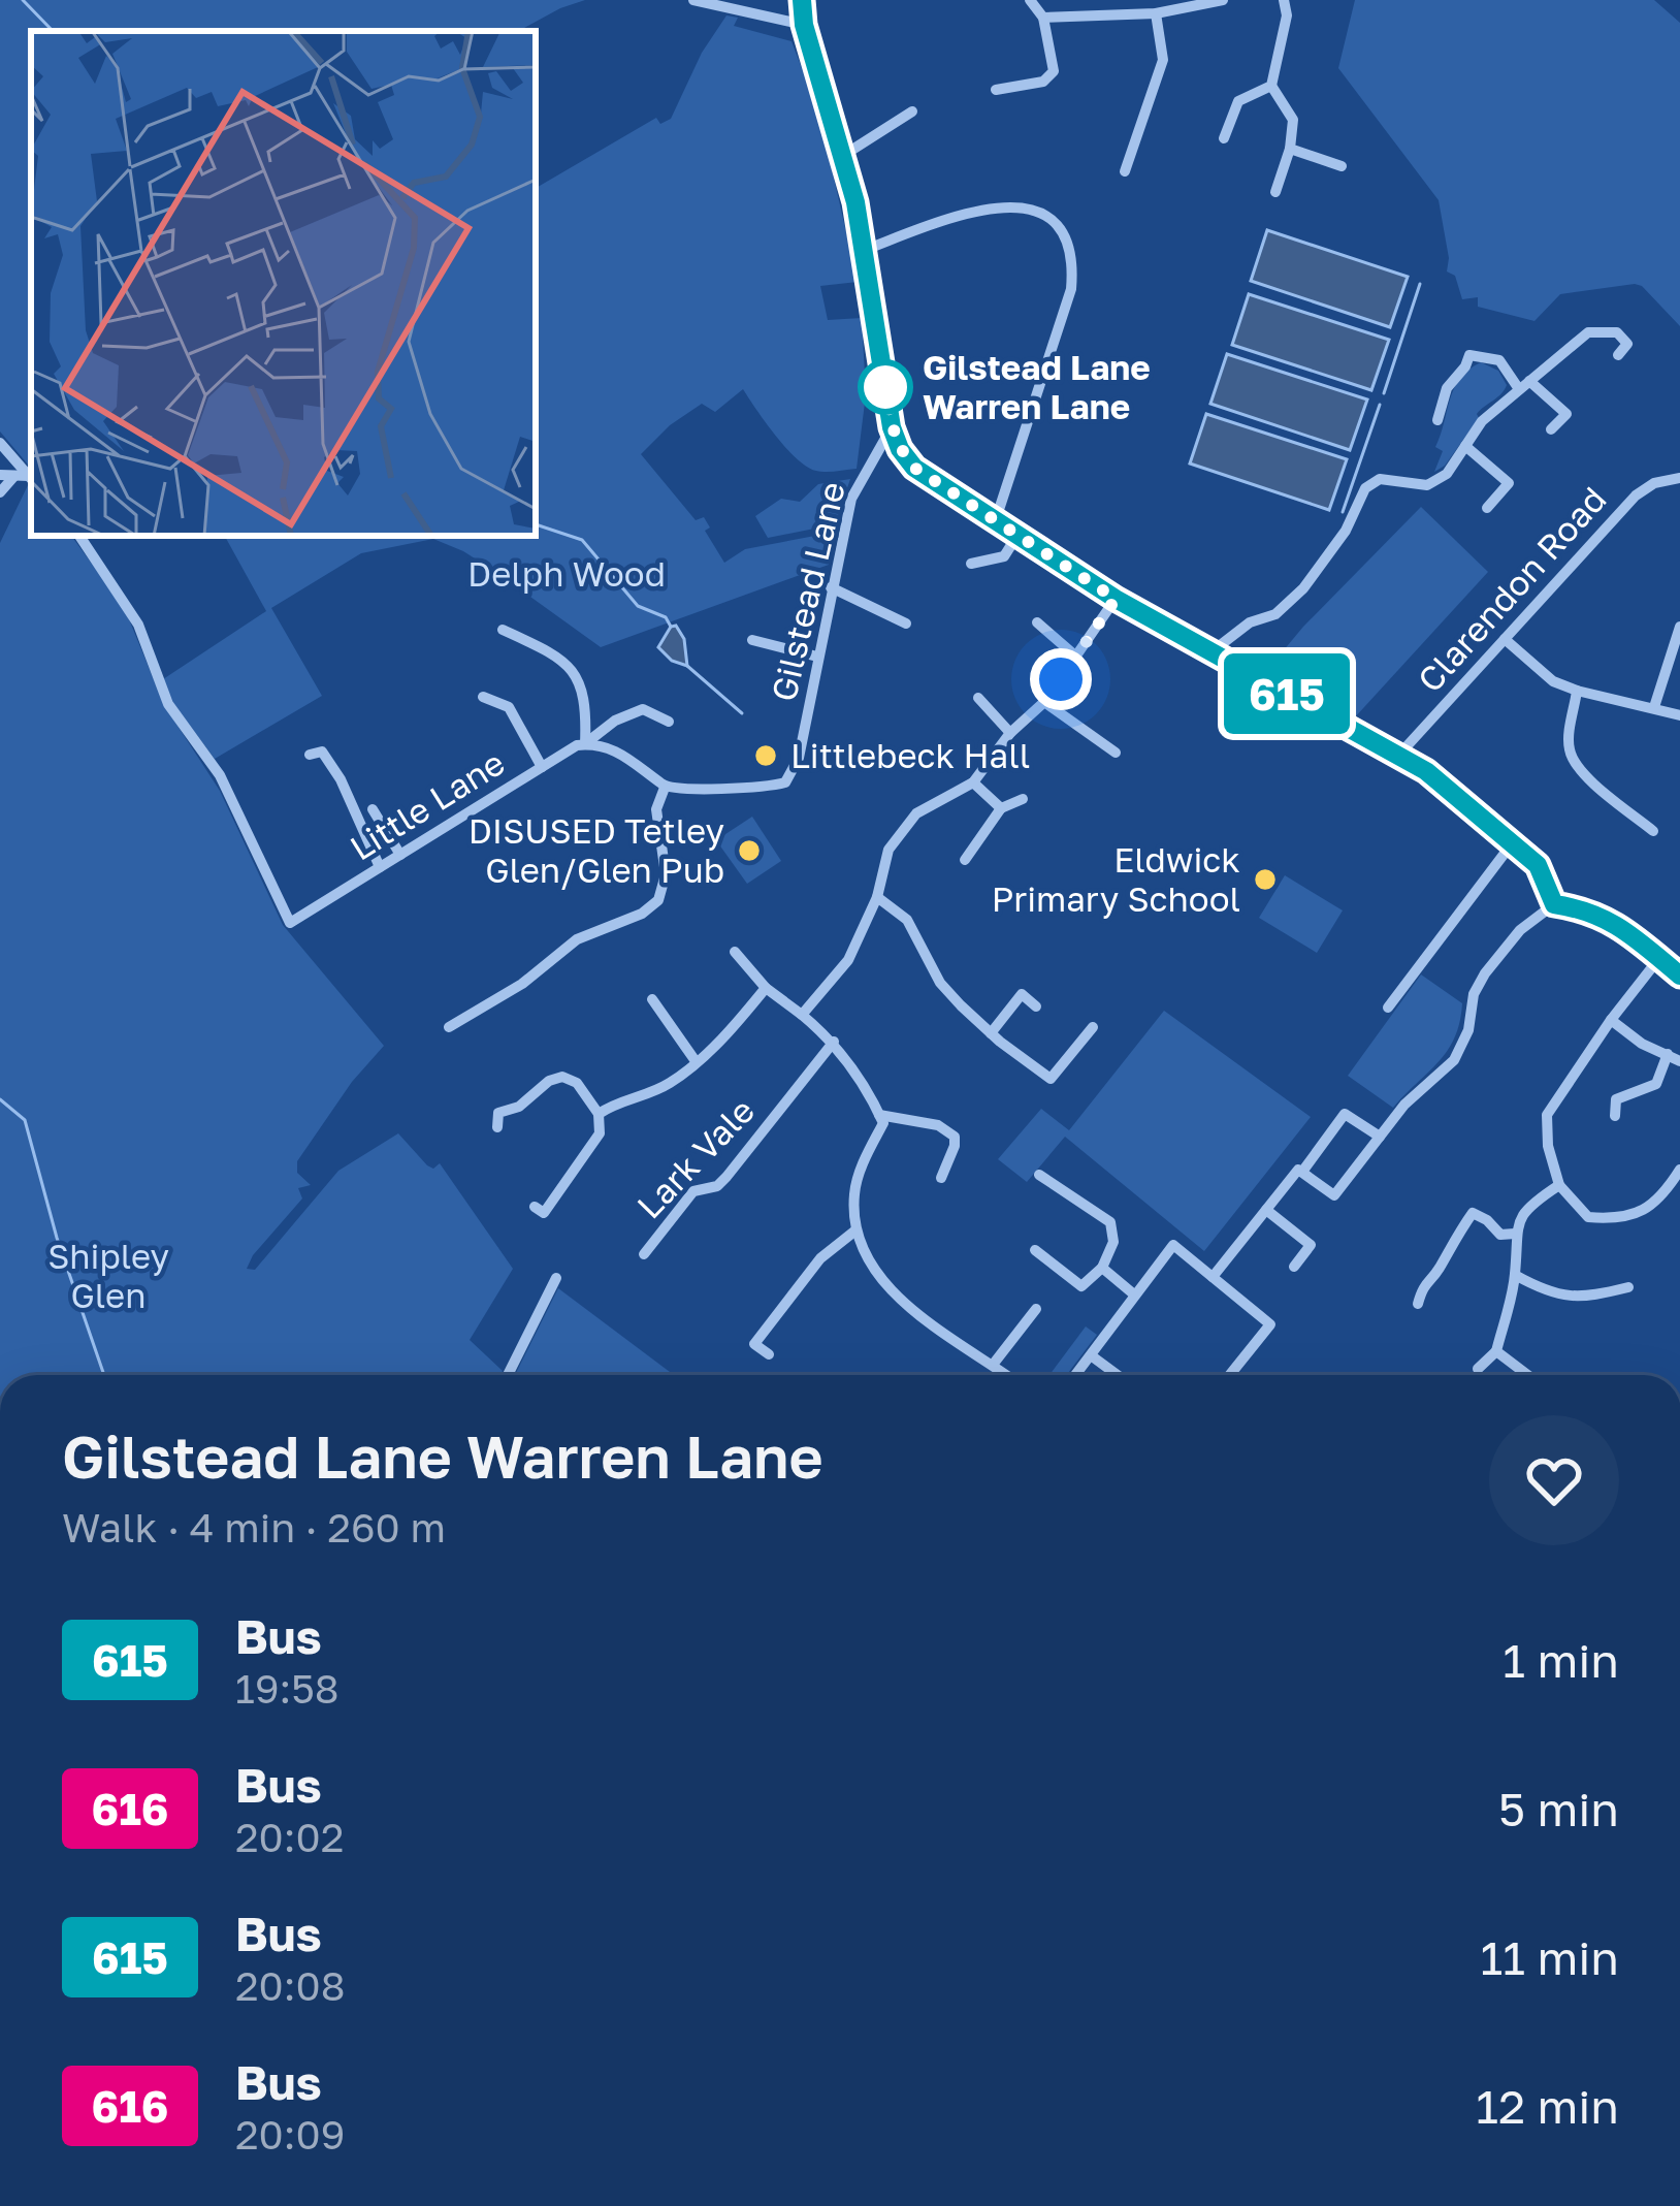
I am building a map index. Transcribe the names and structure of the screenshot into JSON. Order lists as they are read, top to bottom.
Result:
{
  "streets": {
    "street": [
      "Clarendon Road",
      "Gilstead Lane",
      "Little Lane",
      "Lark Vale"
    ]
  },
  "parks": ["Delph Wood", "Shipley Glen"],
  "places": [
    "Gilstead Lane Warren Lane",
    "Littlebeck Hall",
    "DISUSED Tetley Glen/Glen Pub",
    "Eldwick Primary School"
  ],
  "lines": ["bus line 615"],
  "page": {
    "on_map": "615",
    "heading": ["Gilstead Lane Warren Lane", "Walk · 4 min · 260 m"],
    "list": [
      {
        "mark": "615",
        "name": "Bus",
        "note": "19:58",
        "value": "1 min"
      },
      {
        "mark": "616",
        "name": "Bus",
        "note": "20:02",
        "value": "5 min"
      },
      {
        "mark": "615",
        "name": "Bus",
        "note": "20:08",
        "value": "11 min"
      },
      {
        "mark": "616",
        "name": "Bus",
        "note": "20:09",
        "value": "12 min"
      }
    ]
  }
}
